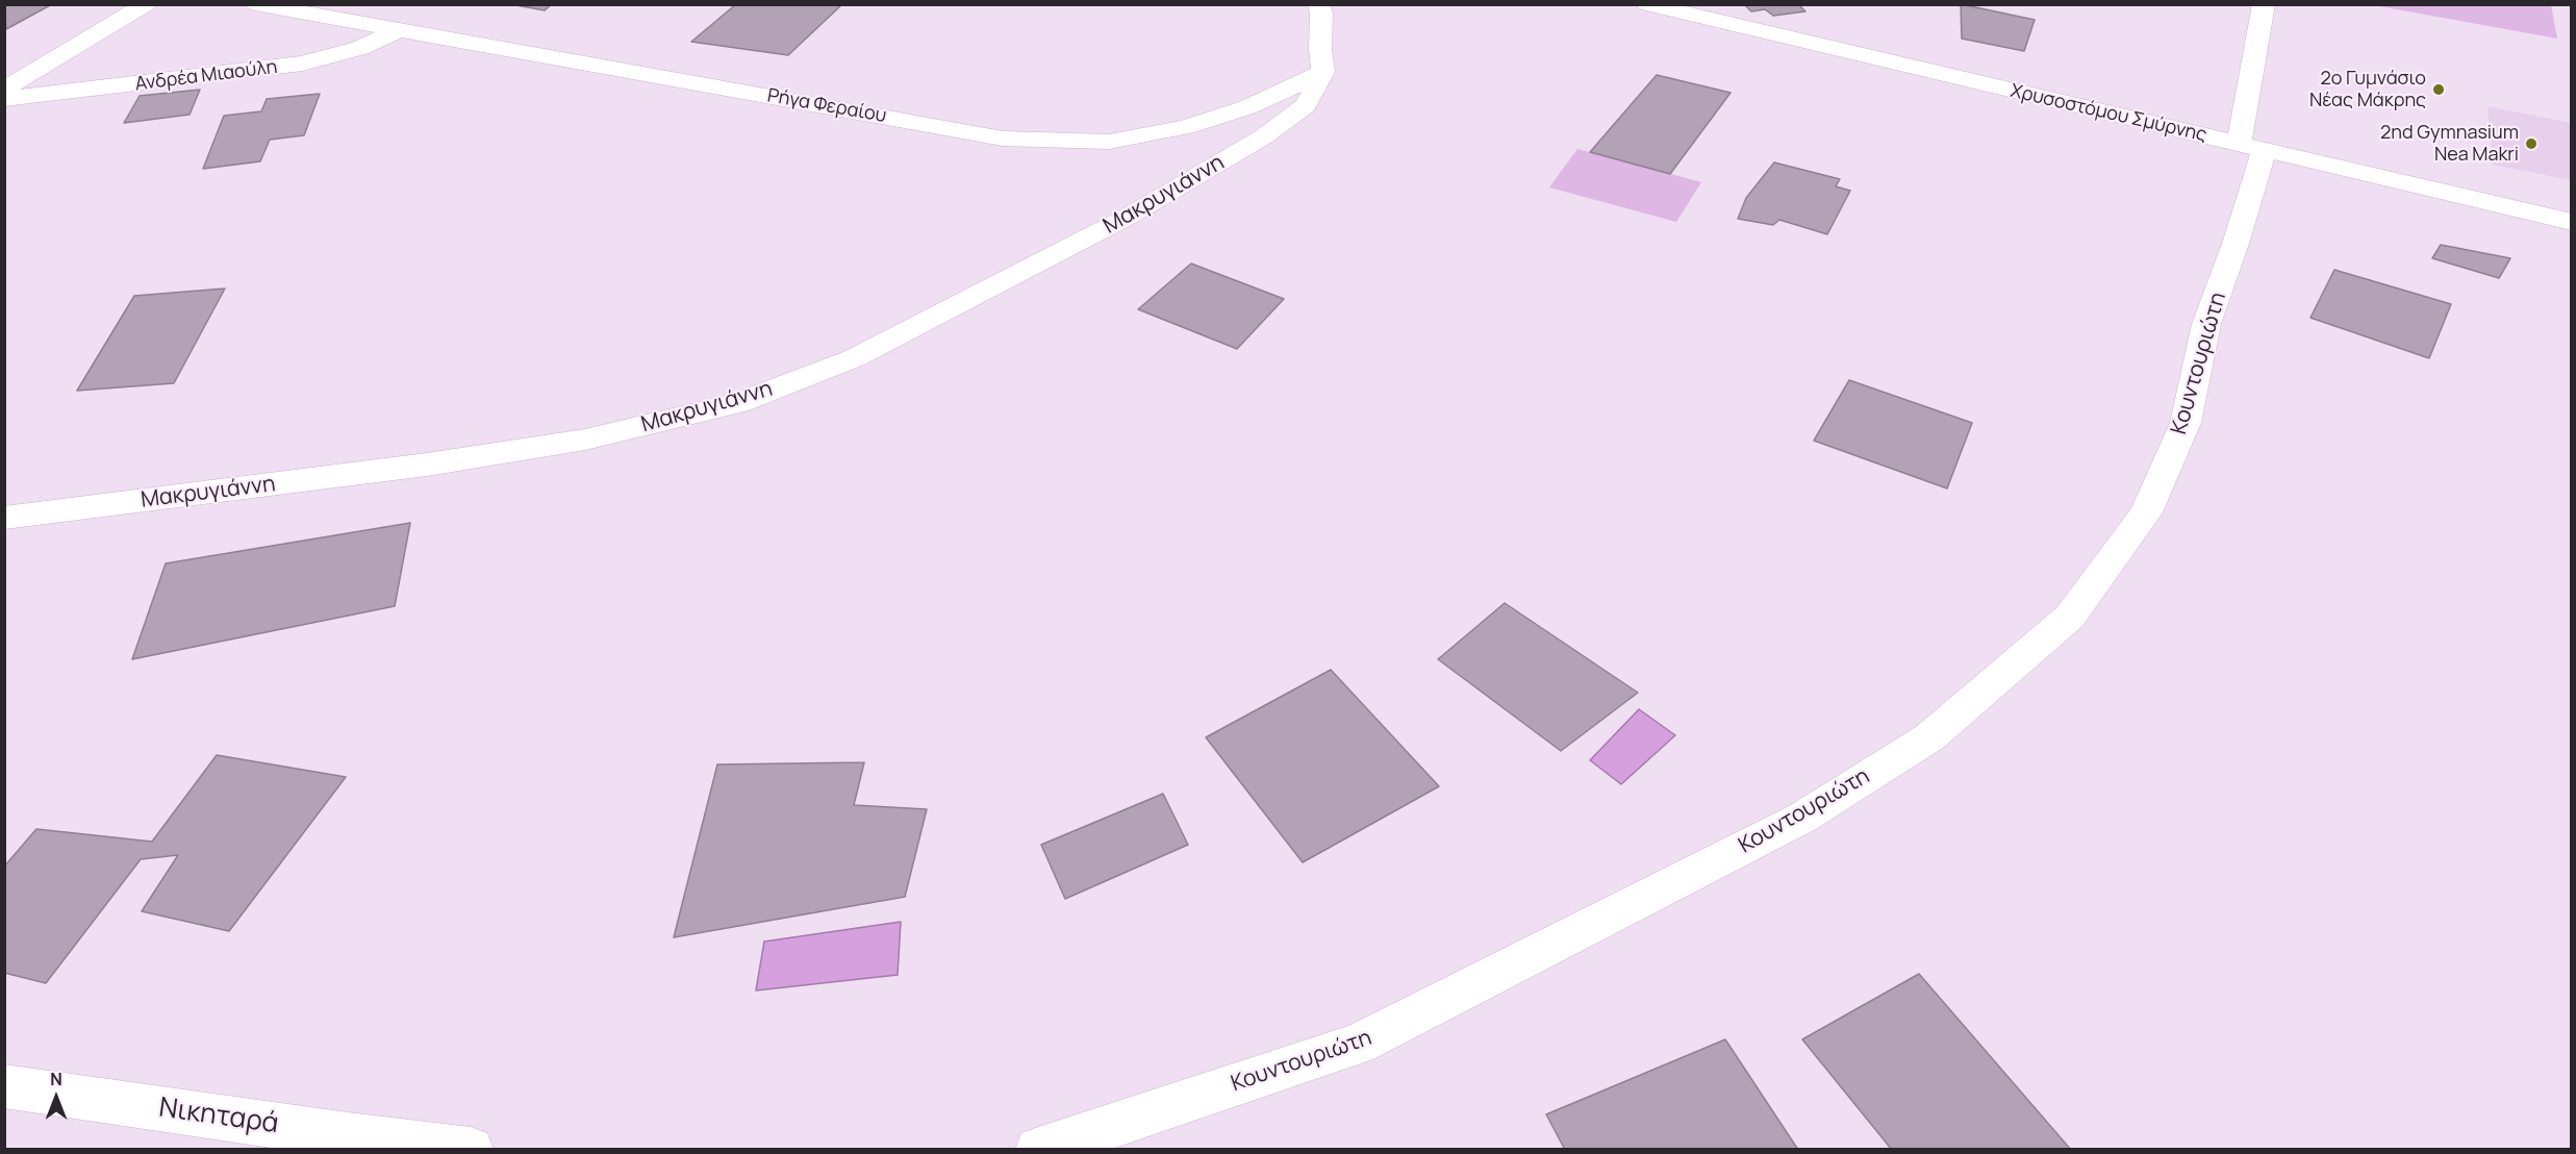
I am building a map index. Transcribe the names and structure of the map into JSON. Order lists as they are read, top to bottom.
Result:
{
  "streets": {
    "street": [
      "Ανδρέα Μιαούλη",
      "Ρήγα Φεραίου",
      "Χρυσοστόμου Σμύρνης",
      "Μακρυγιάννη",
      "Κουντουριώτη",
      "Νικηταρά"
    ]
  },
  "crossings": [
    ["Ανδρέα Μιαούλη", "Ρήγα Φεραίου"],
    ["Ρήγα Φεραίου", "Μακρυγιάννη"],
    ["Χρυσοστόμου Σμύρνης", "Κουντουριώτη"]
  ],
  "places": ["2ο Γυμνάσιο Νέας Μάκρης", "2nd Gymnasium Nea Makri"],
  "north": "top"
}
